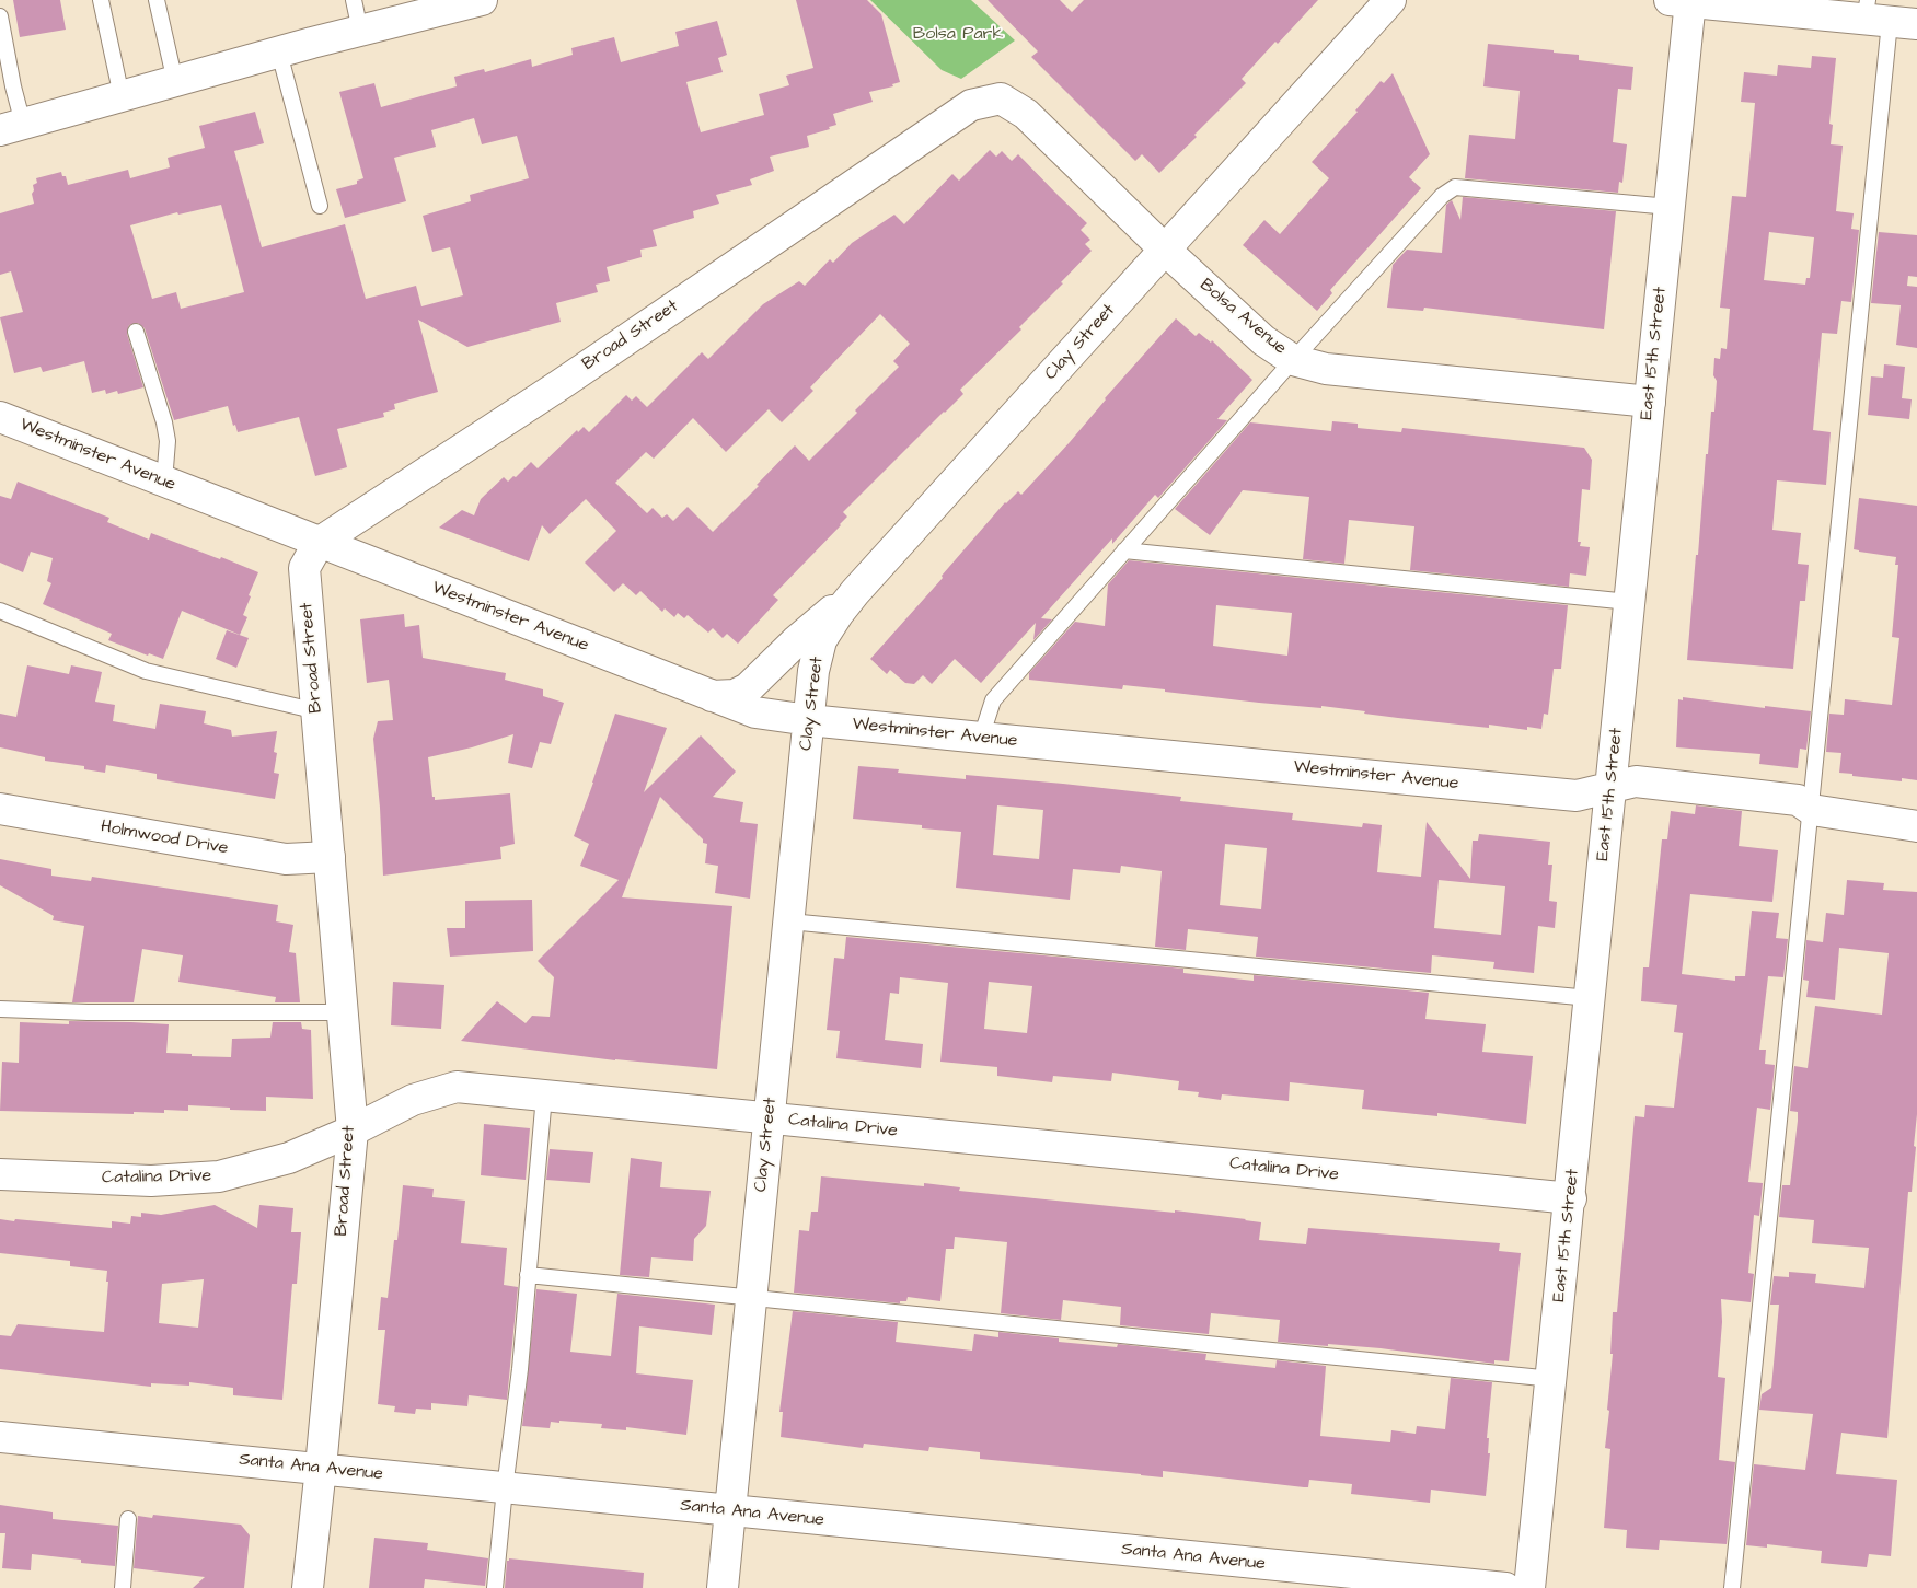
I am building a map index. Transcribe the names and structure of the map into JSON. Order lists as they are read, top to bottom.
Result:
{
  "streets": {
    "street": [
      "Bolsa Avenue",
      "Broad Street",
      "Clay Street",
      "East 15th Street",
      "Westminster Avenue",
      "Holmwood Drive",
      "Catalina Drive",
      "Santa Ana Avenue"
    ]
  },
  "crossings": [
    ["Bolsa Avenue", "Broad Street"],
    ["Bolsa Avenue", "Clay Street"],
    ["Bolsa Avenue", "East 15th Street"],
    ["Broad Street", "Westminster Avenue"],
    ["Broad Street", "Holmwood Drive"],
    ["Broad Street", "Catalina Drive"],
    ["Broad Street", "Santa Ana Avenue"],
    ["Clay Street", "Westminster Avenue"],
    ["Clay Street", "Catalina Drive"],
    ["Clay Street", "Santa Ana Avenue"],
    ["East 15th Street", "Westminster Avenue"],
    ["East 15th Street", "Catalina Drive"]
  ],
  "parks": ["Bolsa Park"]
}
